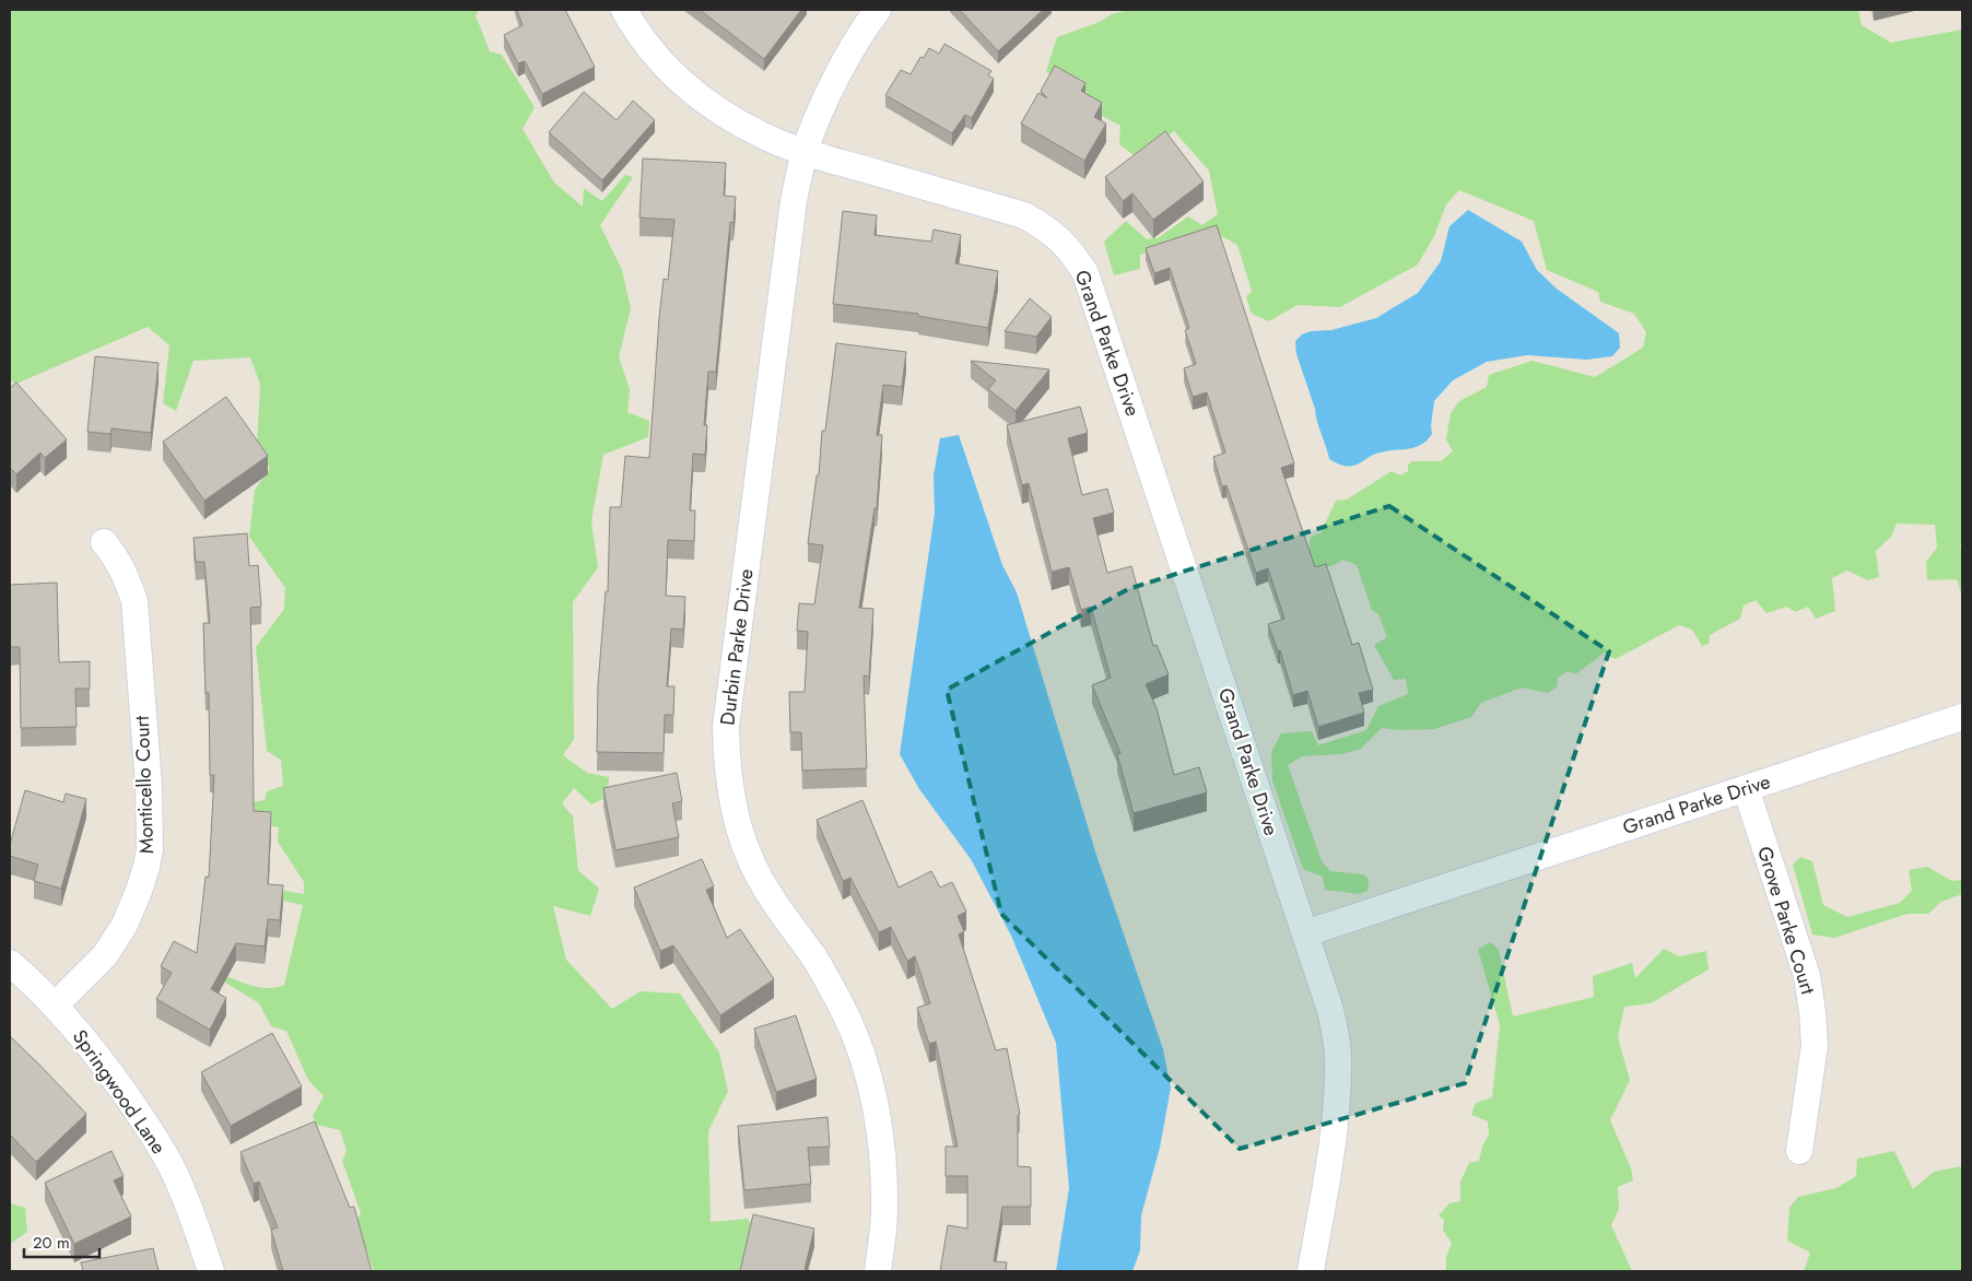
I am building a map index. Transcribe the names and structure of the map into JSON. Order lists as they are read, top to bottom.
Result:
{
  "streets": {
    "street": [
      "Grand Parke Drive",
      "Durbin Parke Drive",
      "Monticello Court",
      "Grove Parke Court",
      "Springwood Lane"
    ]
  },
  "crossings": [
    ["Grand Parke Drive", "Durbin Parke Drive"],
    ["Grand Parke Drive", "Grove Parke Court"],
    ["Monticello Court", "Springwood Lane"]
  ],
  "scale_bar": "20 m"
}
